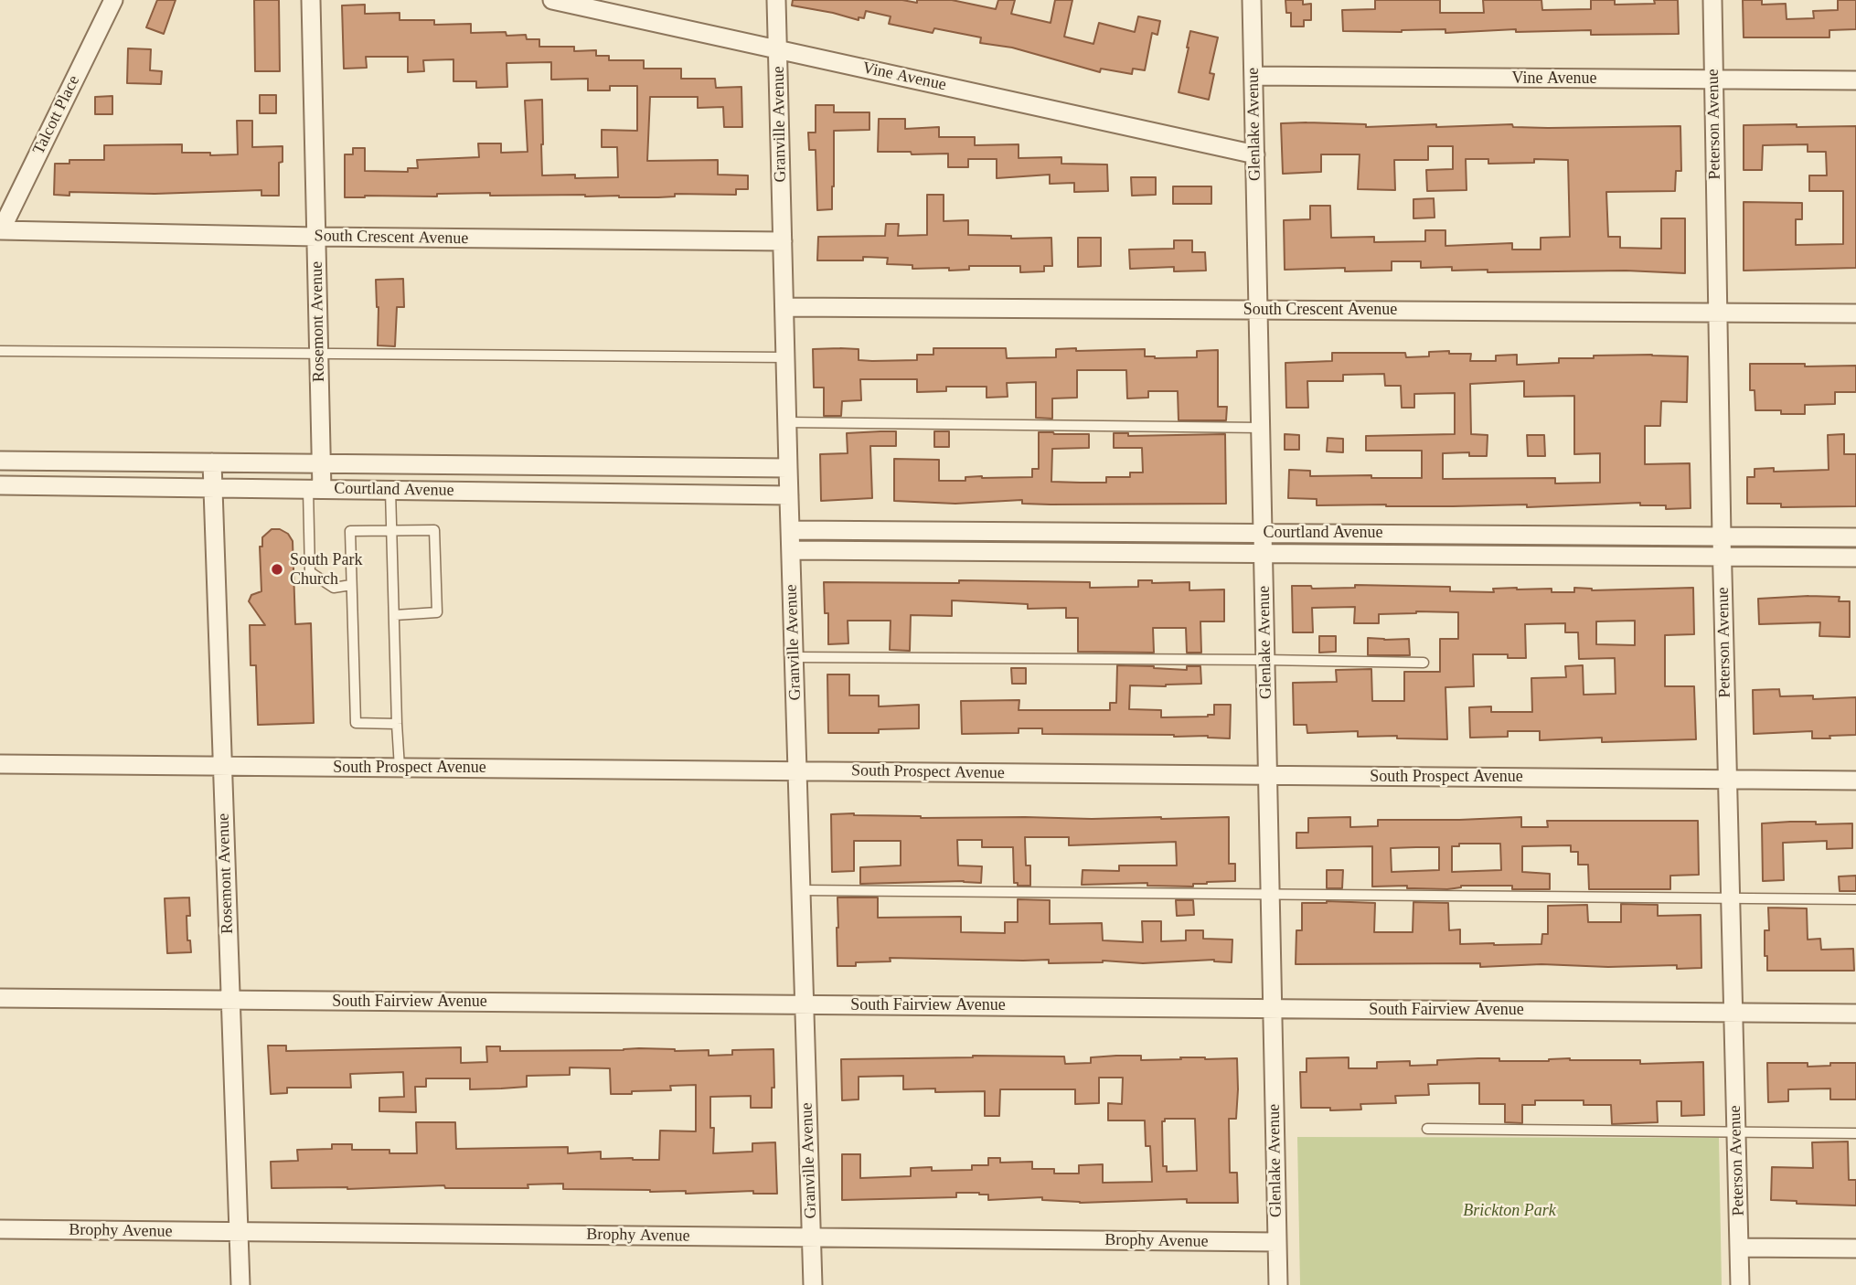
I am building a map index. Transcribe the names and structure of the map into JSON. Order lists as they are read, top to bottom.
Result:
{
  "streets": {
    "street": [
      "Vine Avenue",
      "Talcott Place",
      "Granville Avenue",
      "Glenlake Avenue",
      "Peterson Avenue",
      "South Crescent Avenue",
      "Rosemont Avenue",
      "Courtland Avenue",
      "South Prospect Avenue",
      "South Fairview Avenue",
      "Brophy Avenue"
    ]
  },
  "crossings": [
    ["Vine Avenue", "Granville Avenue"],
    ["Vine Avenue", "Glenlake Avenue"],
    ["Vine Avenue", "Peterson Avenue"],
    ["Talcott Place", "South Crescent Avenue"],
    ["Granville Avenue", "South Crescent Avenue"],
    ["Granville Avenue", "Courtland Avenue"],
    ["Granville Avenue", "South Prospect Avenue"],
    ["Granville Avenue", "South Fairview Avenue"],
    ["Granville Avenue", "Brophy Avenue"],
    ["Glenlake Avenue", "South Crescent Avenue"],
    ["Glenlake Avenue", "Courtland Avenue"],
    ["Glenlake Avenue", "South Prospect Avenue"],
    ["Glenlake Avenue", "South Fairview Avenue"],
    ["Glenlake Avenue", "Brophy Avenue"],
    ["Peterson Avenue", "South Crescent Avenue"],
    ["Peterson Avenue", "Courtland Avenue"],
    ["Peterson Avenue", "South Prospect Avenue"],
    ["Peterson Avenue", "South Fairview Avenue"],
    ["South Crescent Avenue", "Rosemont Avenue"],
    ["Rosemont Avenue", "Courtland Avenue"],
    ["Rosemont Avenue", "South Prospect Avenue"],
    ["Rosemont Avenue", "South Fairview Avenue"],
    ["Rosemont Avenue", "Brophy Avenue"]
  ],
  "parks": ["Brickton Park"],
  "places": ["South Park Church"]
}
